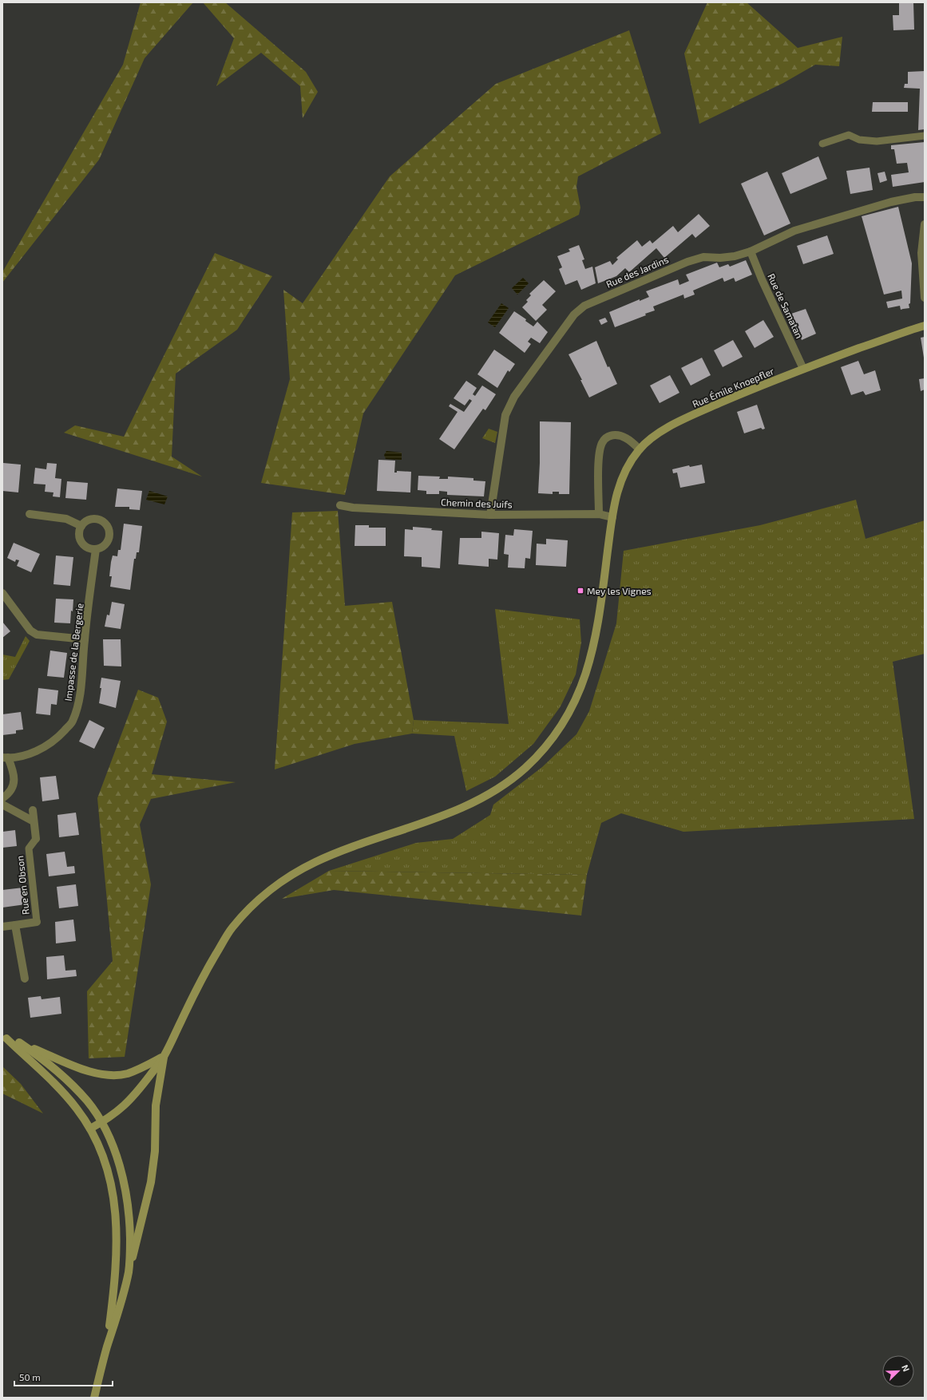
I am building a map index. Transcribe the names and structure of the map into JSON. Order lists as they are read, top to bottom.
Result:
{
  "streets": {
    "main road": ["Rue Émile Knoepfler"],
    "street": [
      "Rue des Jardins",
      "Rue de Samatan",
      "Chemin des Juifs",
      "Impasse de la Bergerie",
      "Rue en Obson"
    ]
  },
  "crossings": [
    ["Rue des Jardins", "Rue de Samatan"],
    ["Rue des Jardins", "Chemin des Juifs"],
    ["Rue de Samatan", "Rue Émile Knoepfler"],
    ["Rue Émile Knoepfler", "Chemin des Juifs"]
  ],
  "places": {
    "transit": ["Mey les Vignes"]
  },
  "scale_bar": "50 m",
  "north": "top right"
}
